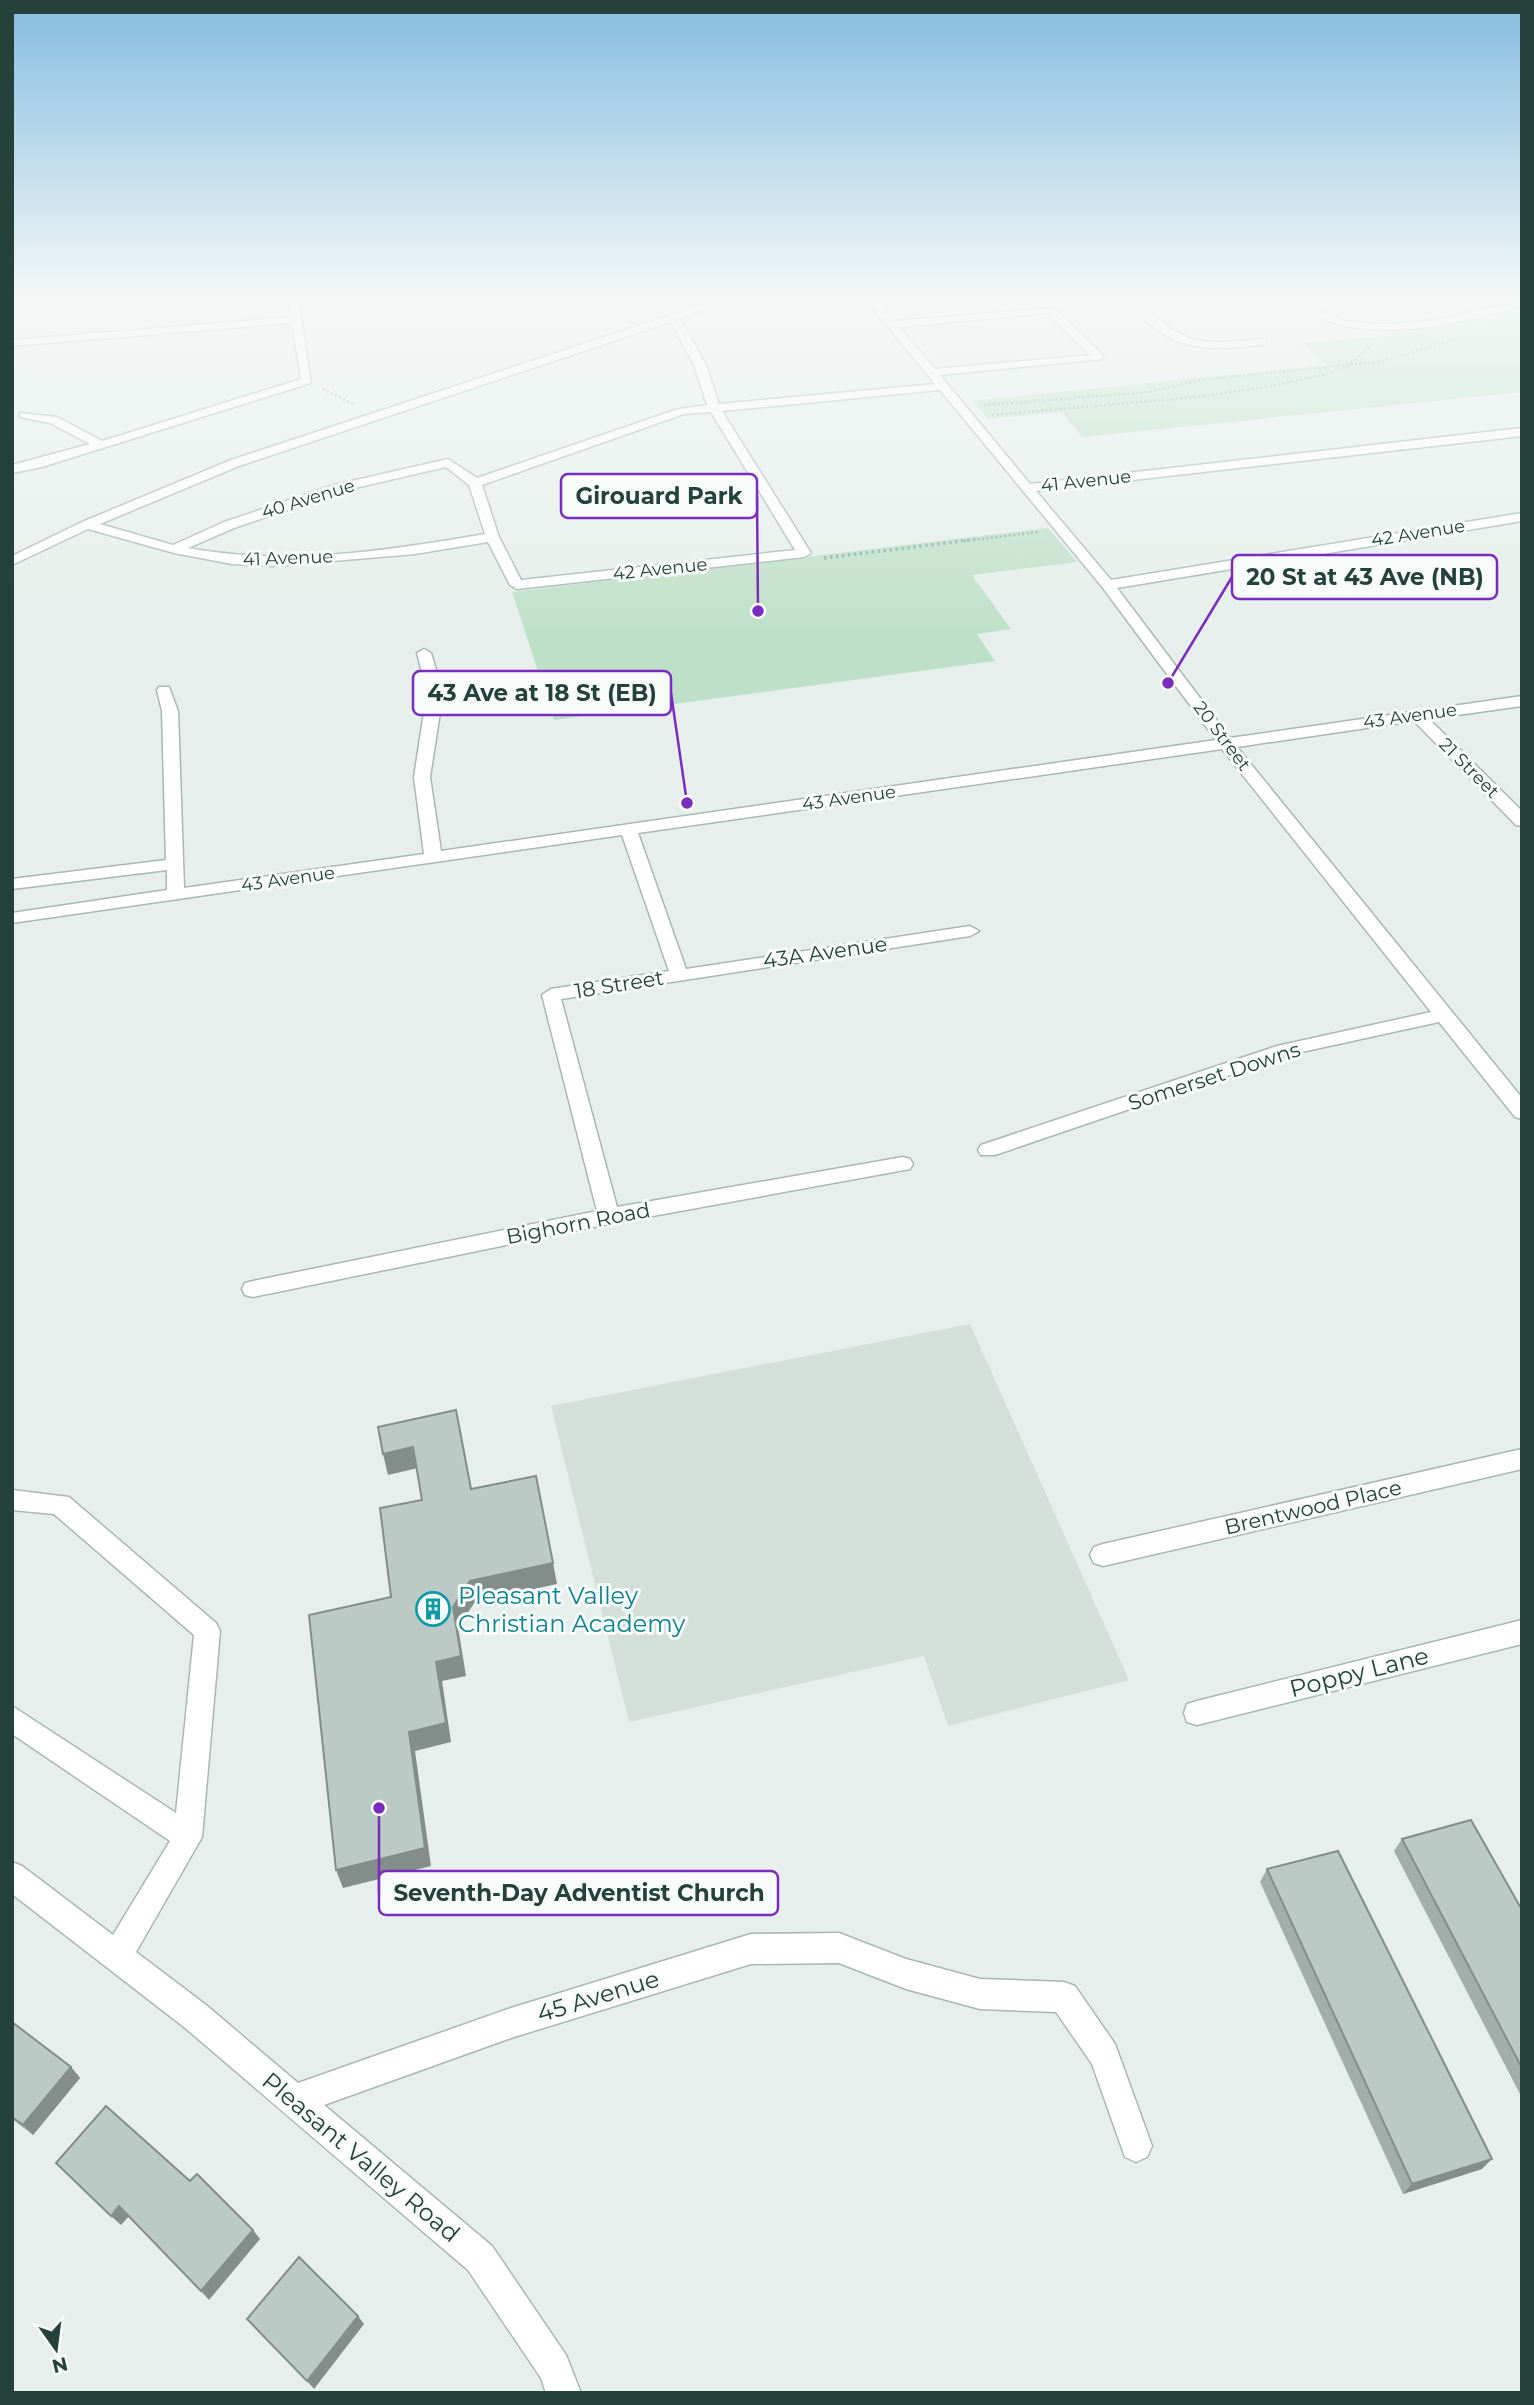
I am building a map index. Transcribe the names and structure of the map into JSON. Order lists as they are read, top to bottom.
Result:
{
  "streets": {
    "street": [
      "41 Avenue",
      "40 Avenue",
      "42 Avenue",
      "43 Avenue",
      "20 Street",
      "21 Street",
      "43A Avenue",
      "18 Street",
      "Somerset Downs",
      "Bighorn Road",
      "Brentwood Place",
      "Poppy Lane",
      "45 Avenue",
      "Pleasant Valley Road"
    ]
  },
  "crossings": [
    ["41 Avenue", "40 Avenue"],
    ["41 Avenue", "42 Avenue"],
    ["41 Avenue", "20 Street"],
    ["42 Avenue", "20 Street"],
    ["43 Avenue", "20 Street"],
    ["43 Avenue", "21 Street"],
    ["43 Avenue", "18 Street"],
    ["20 Street", "Somerset Downs"],
    ["43A Avenue", "18 Street"],
    ["18 Street", "Bighorn Road"],
    ["45 Avenue", "Pleasant Valley Road"]
  ],
  "places": {
    "other": [
      "Girouard Park",
      "20 St at 43 Ave (NB)",
      "43 Ave at 18 St (EB)",
      "Seventh-Day Adventist Church"
    ],
    "building": ["Pleasant Valley Christian Academy"]
  },
  "north": "bottom"
}
